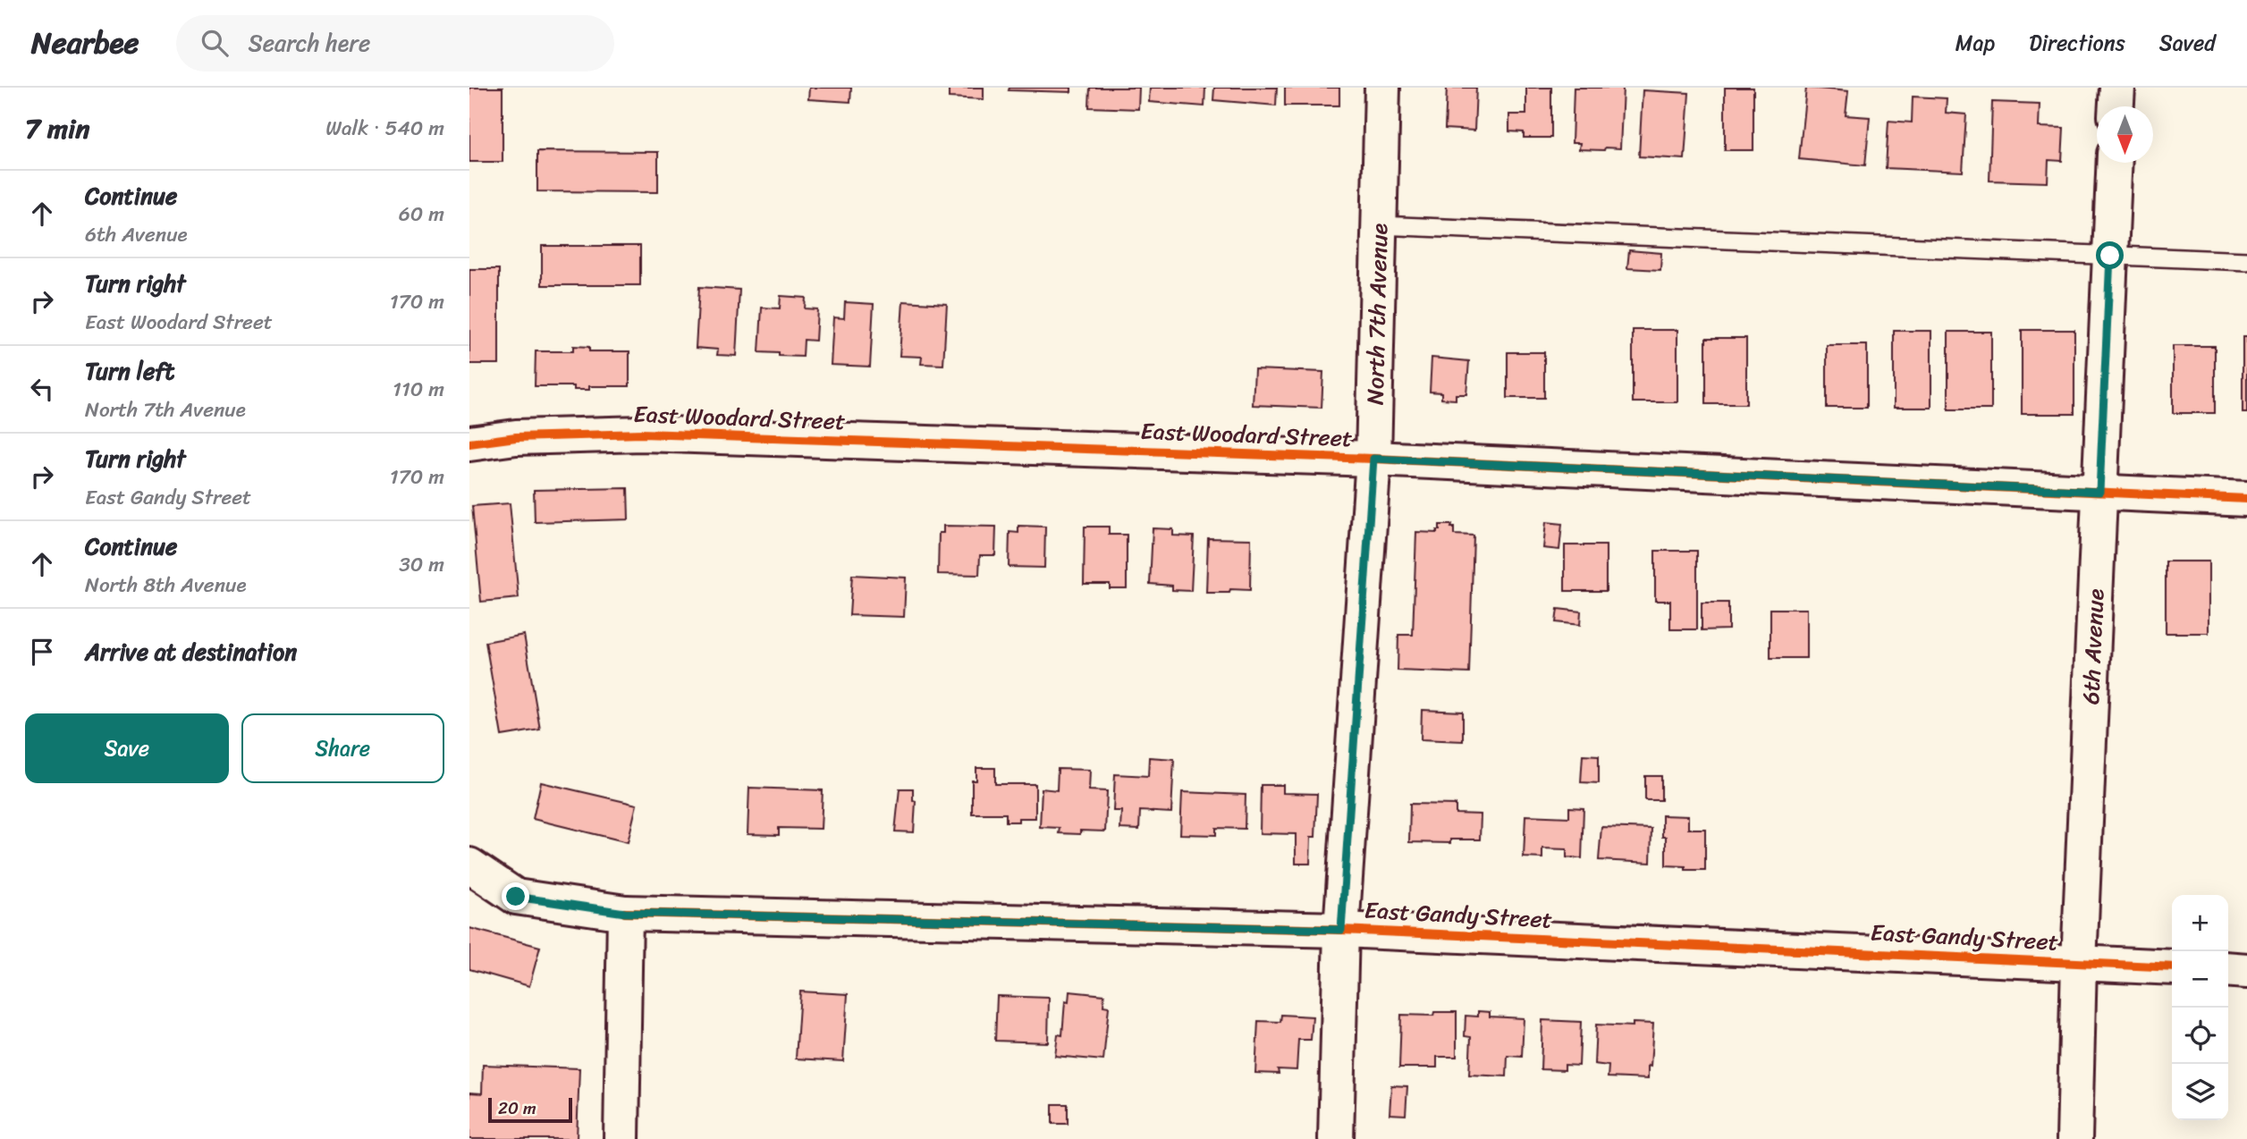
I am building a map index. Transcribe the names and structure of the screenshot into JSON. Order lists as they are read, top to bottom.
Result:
{
  "streets": {
    "street": [
      "North 7th Avenue",
      "East Woodard Street",
      "6th Avenue",
      "East Gandy Street"
    ]
  },
  "crossings": [
    ["North 7th Avenue", "East Woodard Street"],
    ["North 7th Avenue", "East Gandy Street"],
    ["East Woodard Street", "6th Avenue"],
    ["6th Avenue", "East Gandy Street"]
  ],
  "scale_bar": "20 m",
  "north": "bottom",
  "page": {
    "header": "Nearbee",
    "search": "Search here",
    "nav": ["Map", "Directions", "Saved"],
    "heading": ["7 min", "Walk · 540 m"],
    "list": [
      ["Continue", "6th Avenue", "60 m"],
      ["Turn right", "East Woodard Street", "170 m"],
      ["Turn left", "North 7th Avenue", "110 m"],
      ["Turn right", "East Gandy Street", "170 m"],
      ["Continue", "North 8th Avenue", "30 m"],
      "Arrive at destination"
    ],
    "buttons": ["Save", "Share"],
    "map_buttons": ["+", "−"],
    "scale": "20 m"
  }
}
